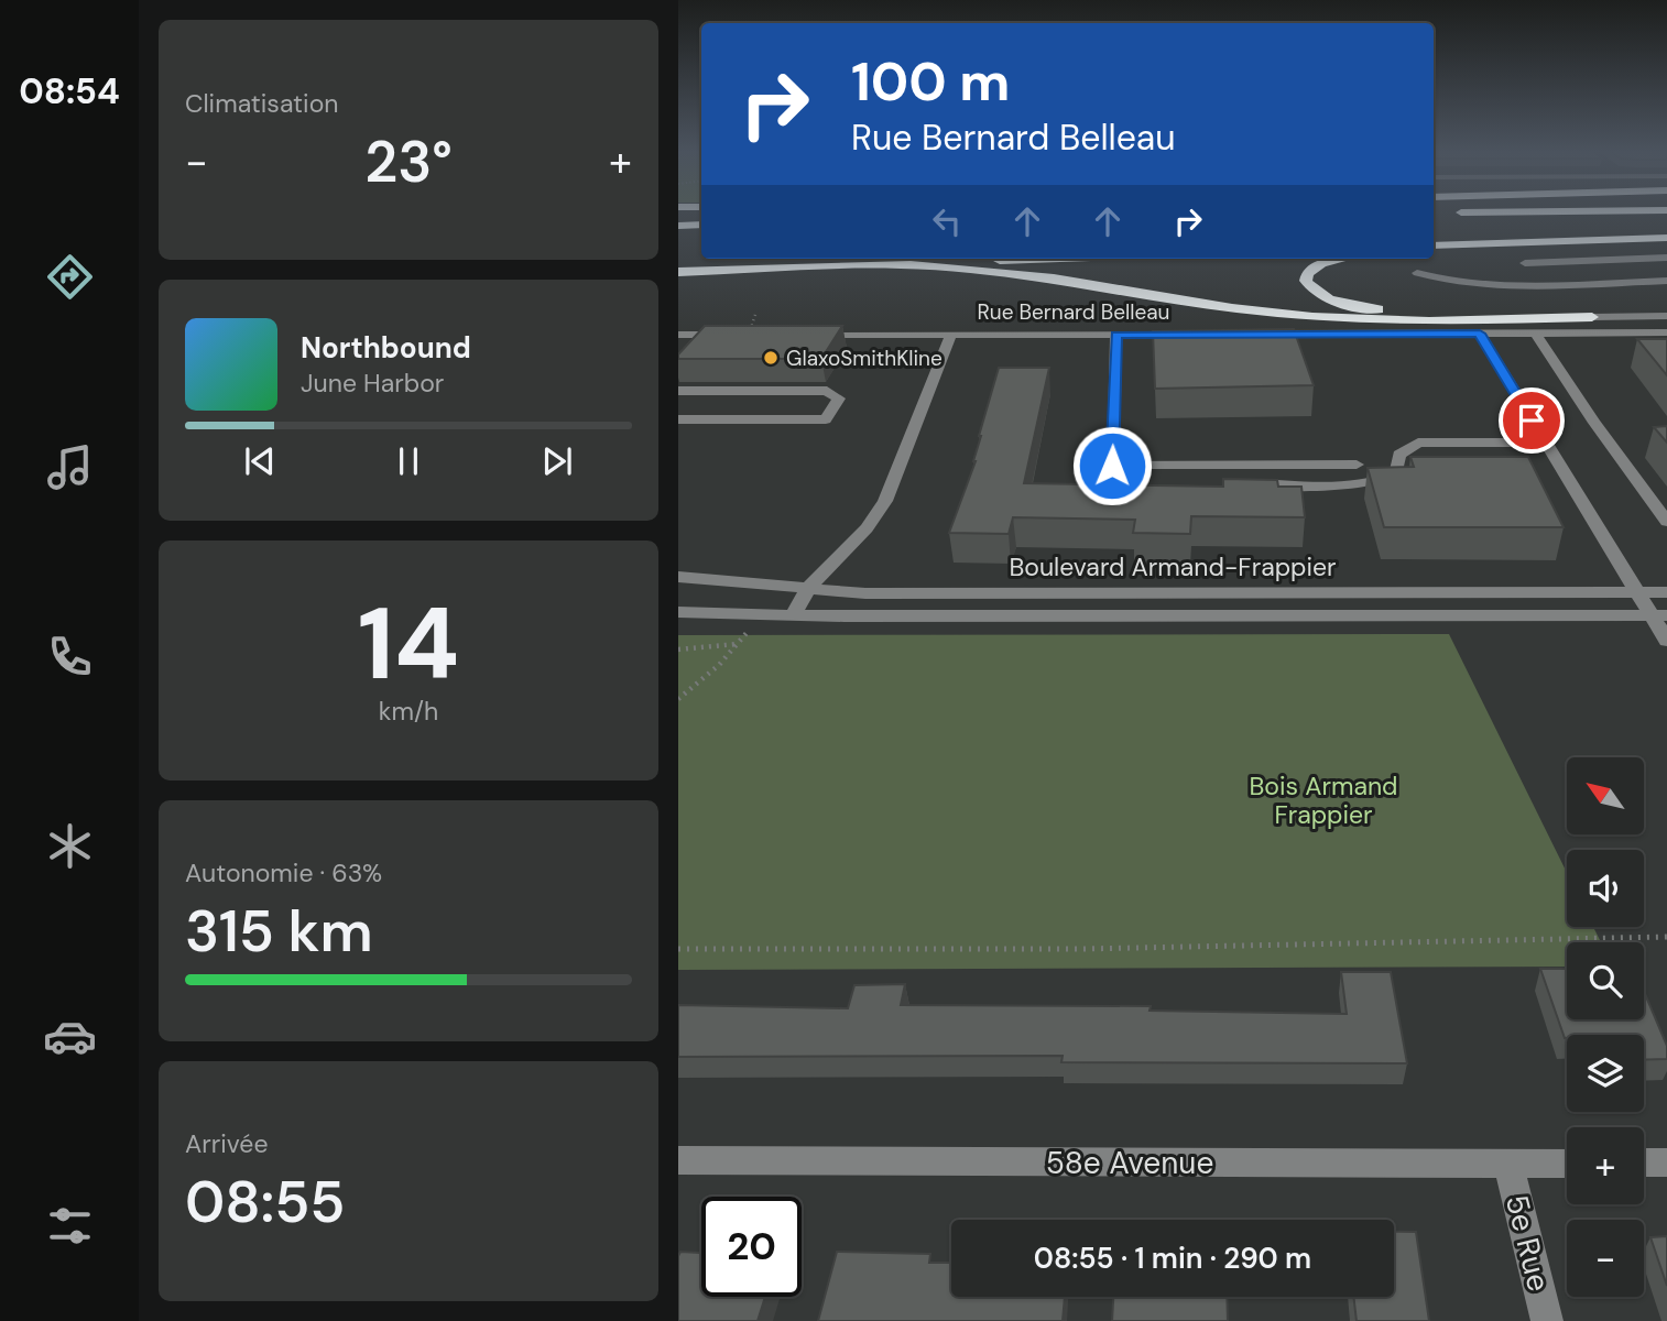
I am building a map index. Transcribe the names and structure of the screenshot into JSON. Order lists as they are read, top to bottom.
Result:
{
  "streets": {
    "street": [
      "Rue Bernard Belleau",
      "Boulevard Armand-Frappier",
      "58e Avenue",
      "5e Rue"
    ]
  },
  "crossings": [
    ["58e Avenue", "5e Rue"]
  ],
  "parks": ["Bois Armand Frappier"],
  "places": ["GlaxoSmithKline"],
  "north": "top left",
  "page": {
    "tabs": "08:54",
    "tile": [
      "Climatisation",
      ["14", "km/h"],
      ["Autonomie · 63%", "315 km"],
      ["Arrivée", "08:55"]
    ],
    "turn": ["100 m", "Rue Bernard Belleau"],
    "heat": ["−", "23°", "+"],
    "song": ["Northbound", "June Harbor"],
    "map_buttons": ["+", "−"],
    "limit": "20",
    "trip": "08:55 · 1 min · 290 m"
  }
}
